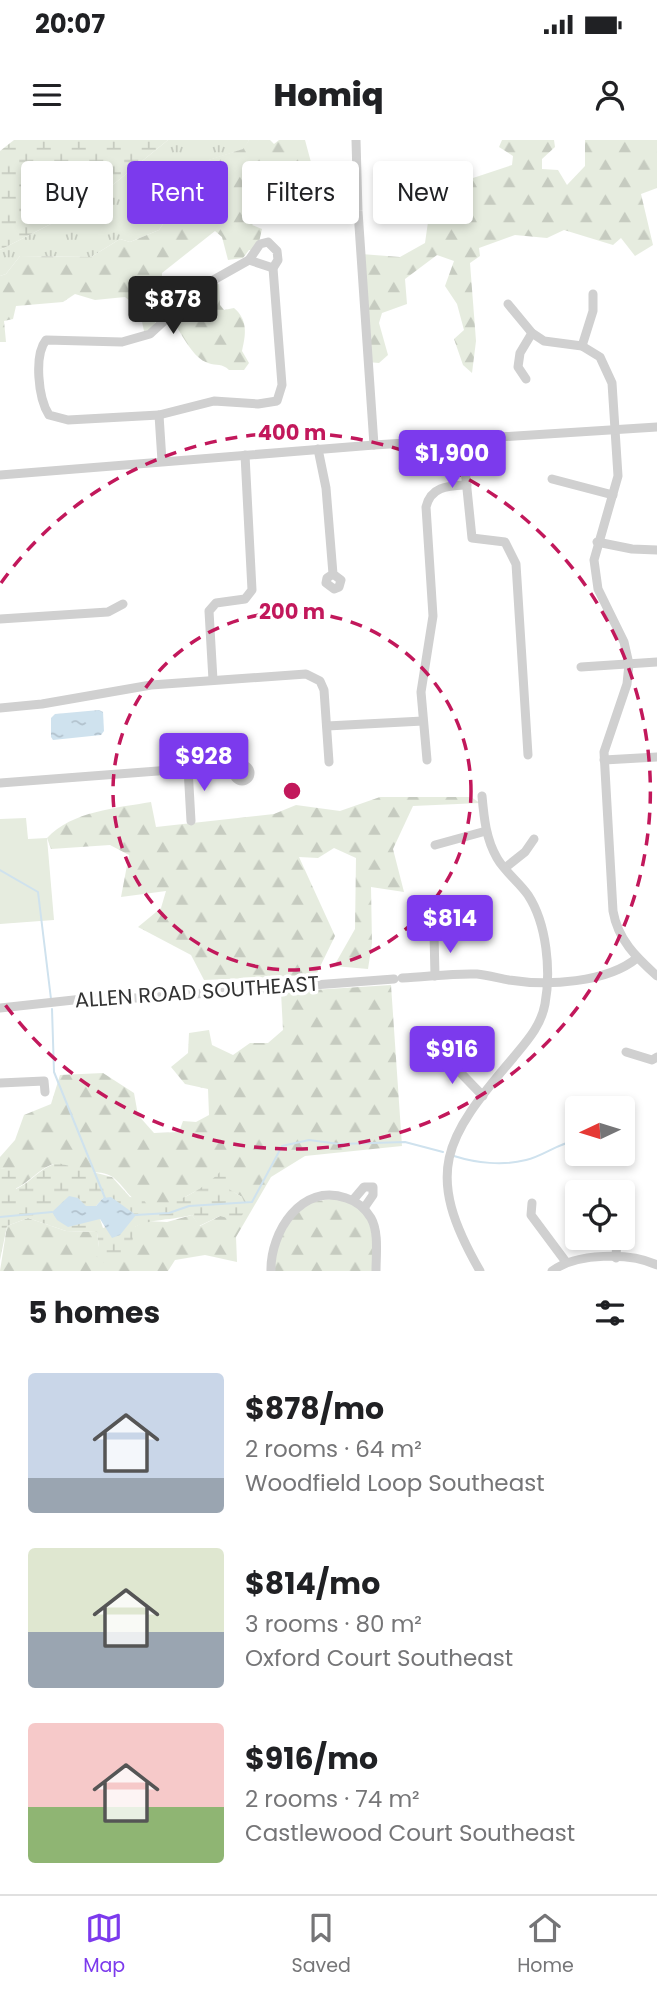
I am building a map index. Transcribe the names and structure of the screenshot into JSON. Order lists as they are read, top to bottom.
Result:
{
  "streets": {
    "street": ["ALLEN ROAD SOUTHEAST"]
  },
  "north": "left",
  "page": {
    "status": "20:07",
    "header": "Homiq",
    "chip": [
      "Buy",
      "Rent",
      "Filters",
      "New"
    ],
    "price": [
      "$878",
      "$1,900",
      "$928",
      "$814",
      "$916"
    ],
    "heading": "5 homes",
    "list": [
      {
        "name": "$878/mo",
        "note": "2 rooms · 64 m² · Woodfield Loop Southeast"
      },
      {
        "name": "$814/mo",
        "note": "3 rooms · 80 m² · Oxford Court Southeast"
      },
      {
        "name": "$916/mo",
        "note": "2 rooms · 74 m² · Castlewood Court Southeast"
      }
    ],
    "tabs": ["Map", "Saved", "Home"]
  },
  "rings": ["400 m", "200 m"]
}
